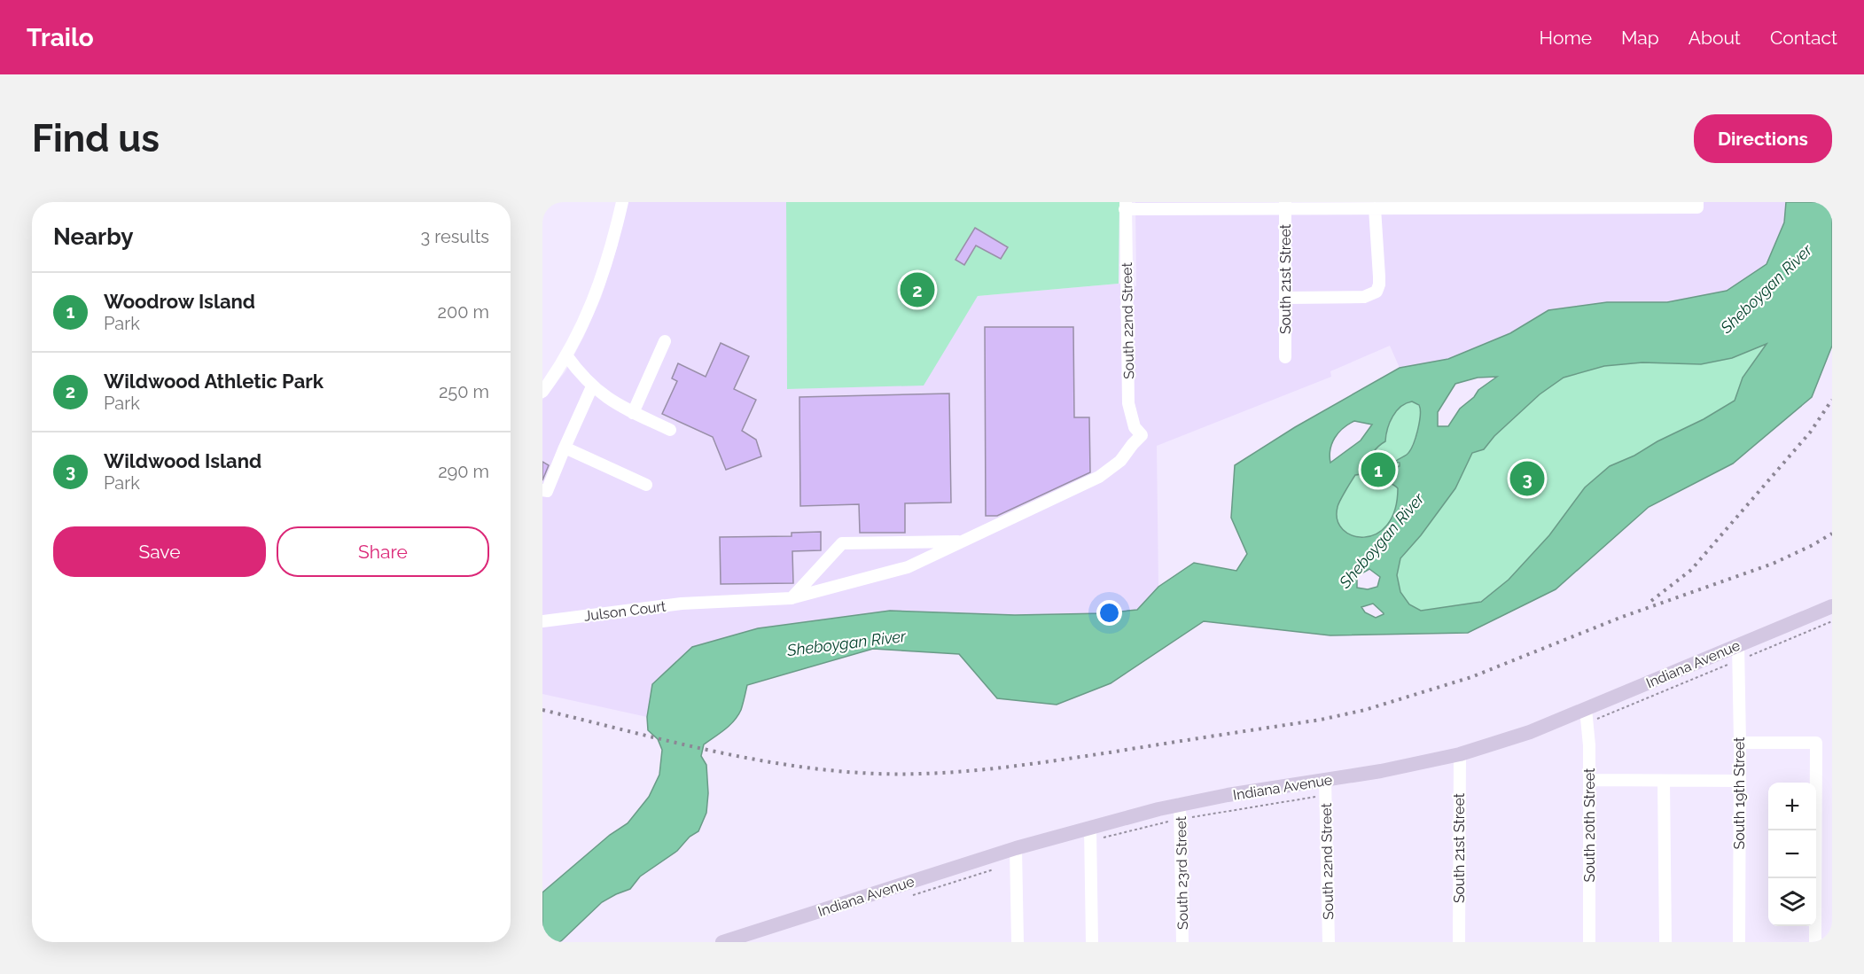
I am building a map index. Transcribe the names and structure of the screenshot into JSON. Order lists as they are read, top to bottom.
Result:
{
  "streets": {
    "main road": ["Indiana Avenue"],
    "street": [
      "South 21st Street",
      "South 22nd Street",
      "Julson Court",
      "South 19th Street",
      "South 20th Street",
      "South 23rd Street"
    ]
  },
  "crossings": [
    ["South 21st Street", "Indiana Avenue"],
    ["South 22nd Street", "Julson Court"],
    ["South 22nd Street", "Indiana Avenue"],
    ["Indiana Avenue", "South 19th Street"],
    ["Indiana Avenue", "South 20th Street"],
    ["Indiana Avenue", "South 23rd Street"]
  ],
  "water": ["Sheboygan River"],
  "page": {
    "header": "Trailo",
    "nav": [
      "Home",
      "Map",
      "About",
      "Contact"
    ],
    "buttons": [
      "Directions",
      ["Save", "Share"]
    ],
    "title": "Find us",
    "heading": ["Nearby", "3 results"],
    "pins": ["2", "1", "3"],
    "list": [
      {
        "mark": "1",
        "name": "Woodrow Island",
        "note": "Park",
        "value": "200 m"
      },
      {
        "mark": "2",
        "name": "Wildwood Athletic Park",
        "note": "Park",
        "value": "250 m"
      },
      {
        "mark": "3",
        "name": "Wildwood Island",
        "note": "Park",
        "value": "290 m"
      }
    ],
    "map_buttons": ["+", "−"]
  }
}
